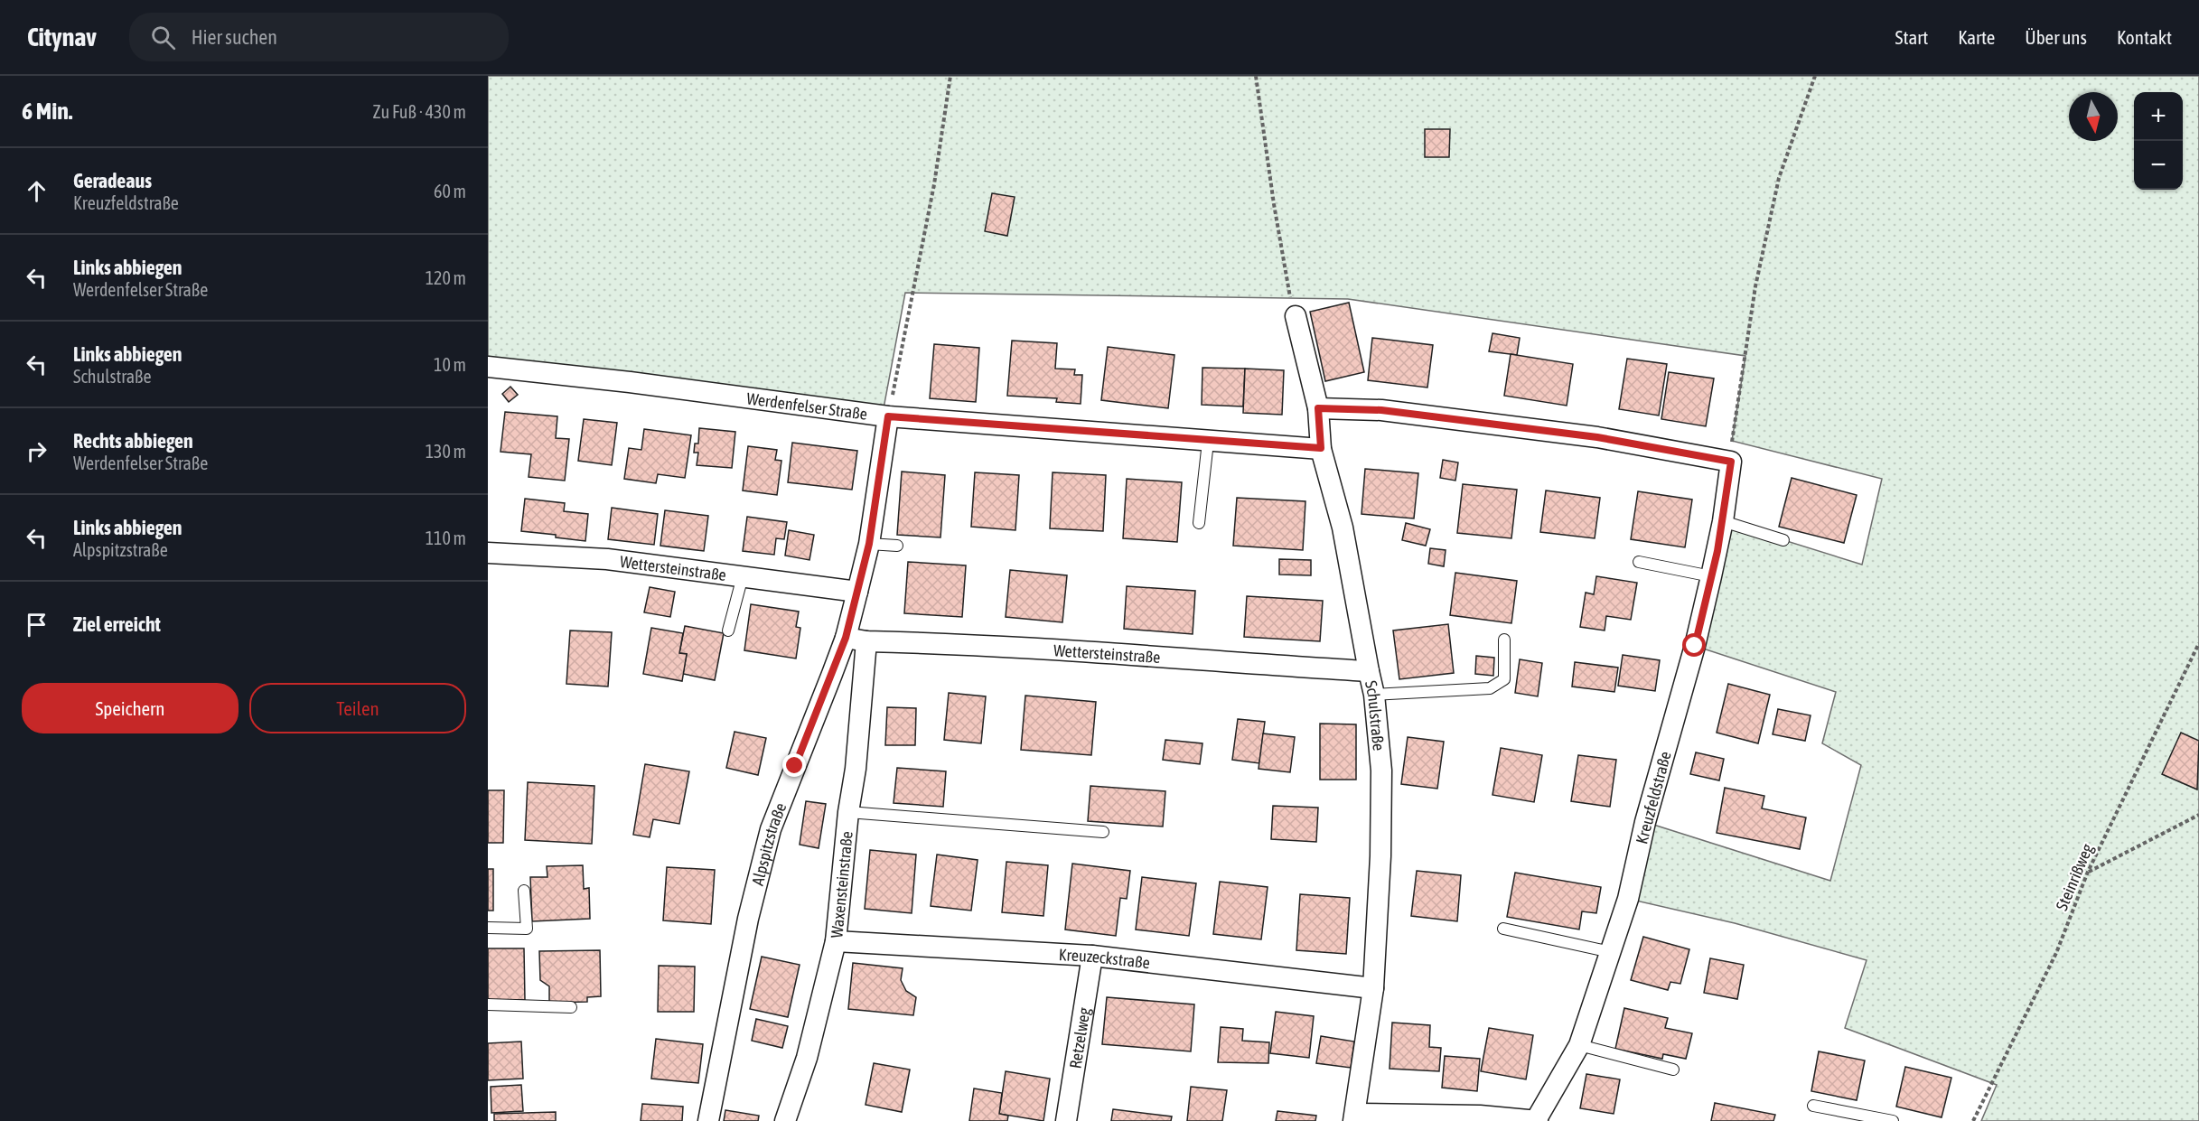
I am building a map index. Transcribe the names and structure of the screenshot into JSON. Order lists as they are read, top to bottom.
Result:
{
  "streets": {
    "street": [
      "Werdenfelser Straße",
      "Wettersteinstraße",
      "Schulstraße",
      "Kreuzfeldstraße",
      "Alpspitzstraße",
      "Waxensteinstraße",
      "Kreuzeckstraße",
      "Retzelweg"
    ],
    "path": ["Steinrißweg"]
  },
  "crossings": [
    ["Werdenfelser Straße", "Schulstraße"],
    ["Werdenfelser Straße", "Alpspitzstraße"],
    ["Wettersteinstraße", "Schulstraße"],
    ["Wettersteinstraße", "Alpspitzstraße"],
    ["Wettersteinstraße", "Waxensteinstraße"],
    ["Schulstraße", "Kreuzeckstraße"],
    ["Waxensteinstraße", "Kreuzeckstraße"],
    ["Kreuzeckstraße", "Retzelweg"]
  ],
  "north": "bottom",
  "page": {
    "header": "Citynav",
    "search": "Hier suchen",
    "nav": [
      "Start",
      "Karte",
      "Über uns",
      "Kontakt"
    ],
    "heading": ["6 Min.", "Zu Fuß · 430 m"],
    "map_buttons": ["+", "−"],
    "list": [
      ["Geradeaus", "Kreuzfeldstraße", "60 m"],
      ["Links abbiegen", "Werdenfelser Straße", "120 m"],
      ["Links abbiegen", "Schulstraße", "10 m"],
      ["Rechts abbiegen", "Werdenfelser Straße", "130 m"],
      ["Links abbiegen", "Alpspitzstraße", "110 m"],
      "Ziel erreicht"
    ],
    "buttons": ["Speichern", "Teilen"]
  }
}
